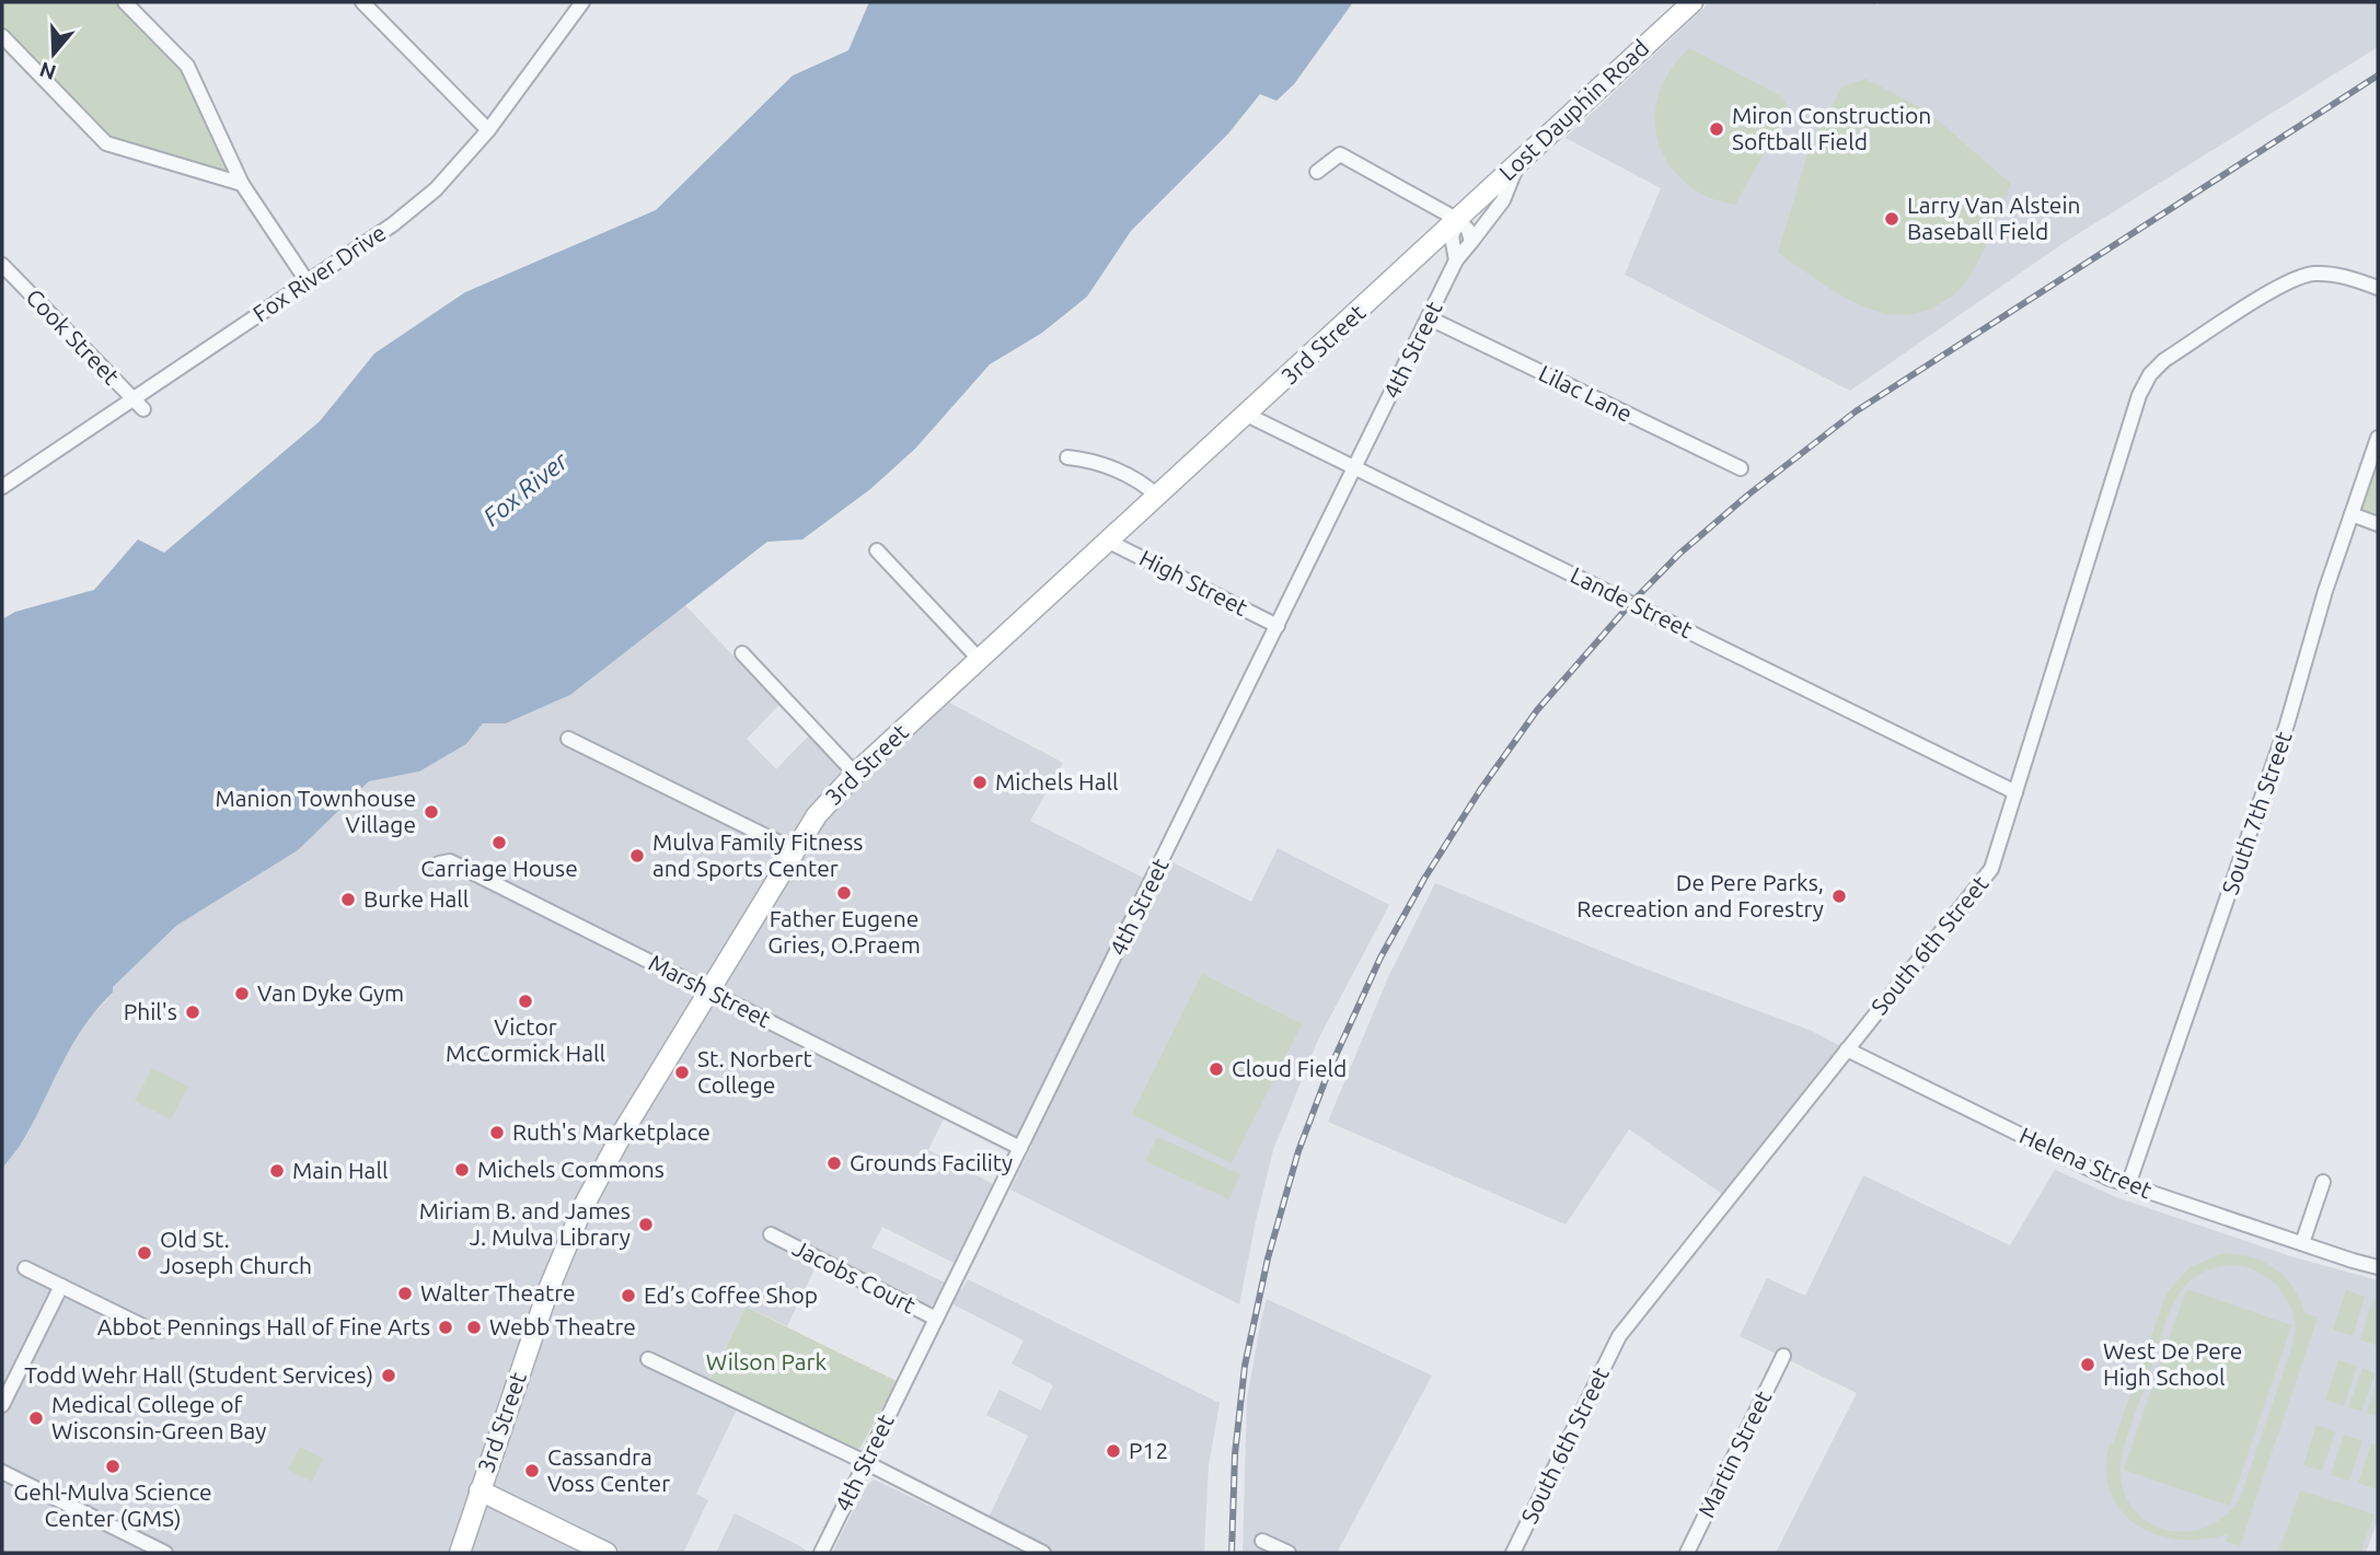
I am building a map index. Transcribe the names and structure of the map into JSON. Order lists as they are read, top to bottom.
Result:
{
  "streets": {
    "main road": ["Lost Dauphin Road", "3rd Street"],
    "street": [
      "Fox River Drive",
      "Cook Street",
      "4th Street",
      "Lilac Lane",
      "High Street",
      "Lande Street",
      "South 7th Street",
      "South 6th Street",
      "Marsh Street",
      "Helena Street",
      "Jacobs Court",
      "Martin Street"
    ]
  },
  "crossings": [
    ["Lost Dauphin Road", "3rd Street"],
    ["Lost Dauphin Road", "4th Street"],
    ["Fox River Drive", "Cook Street"],
    ["3rd Street", "4th Street"],
    ["3rd Street", "High Street"],
    ["3rd Street", "Lande Street"],
    ["3rd Street", "Marsh Street"],
    ["4th Street", "Lilac Lane"],
    ["4th Street", "High Street"],
    ["4th Street", "Lande Street"],
    ["4th Street", "Marsh Street"],
    ["4th Street", "Jacobs Court"],
    ["Lande Street", "South 6th Street"],
    ["South 7th Street", "Helena Street"],
    ["South 6th Street", "Helena Street"]
  ],
  "water": ["Fox River"],
  "parks": ["Wilson Park"],
  "places": [
    "Miron Construction Softball Field",
    "Larry Van Alstein Baseball Field",
    "Michels Hall",
    "Manion Townhouse Village",
    "Carriage House",
    "Mulva Family Fitness and Sports Center",
    "Father Eugene Gries, O.Praem",
    "De Pere Parks, Recreation and Forestry",
    "Burke Hall",
    "Van Dyke Gym",
    "Victor McCormick Hall",
    "Phil's",
    "Cloud Field",
    "St. Norbert College",
    "Ruth's Marketplace",
    "Grounds Facility",
    "Michels Commons",
    "Main Hall",
    "Miriam B. and James J. Mulva Library",
    "Old St. Joseph Church",
    "Walter Theatre",
    "Ed’s Coffee Shop",
    "Abbot Pennings Hall of Fine Arts",
    "Webb Theatre",
    "West De Pere High School",
    "Todd Wehr Hall (Student Services)",
    "Medical College of Wisconsin-Green Bay",
    "P12",
    "Gehl-Mulva Science Center (GMS)",
    "Cassandra Voss Center"
  ],
  "north": "bottom"
}
